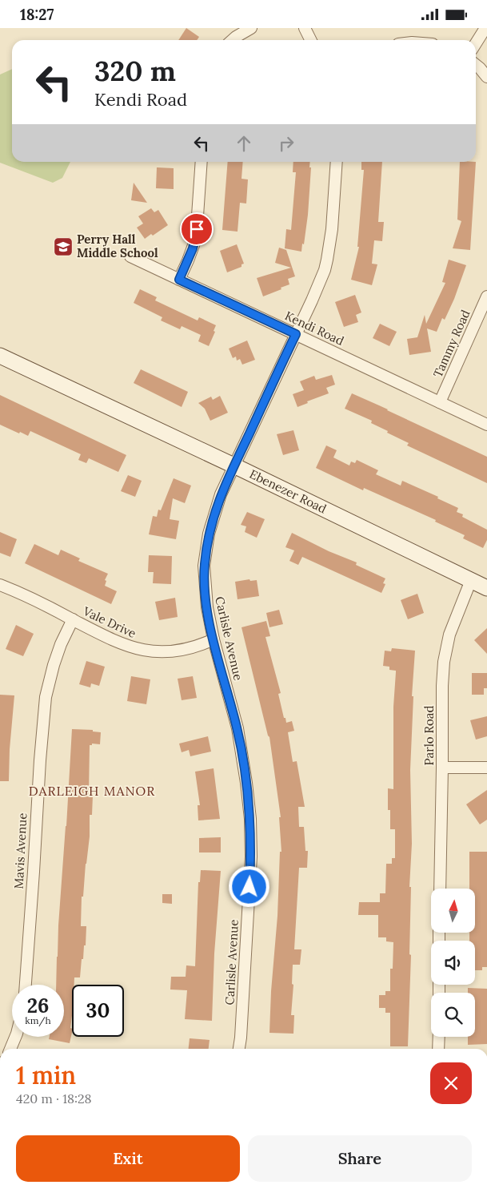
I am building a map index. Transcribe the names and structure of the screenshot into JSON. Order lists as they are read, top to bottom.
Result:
{
  "streets": {
    "street": [
      "Kendi Road",
      "Tammy Road",
      "Ebenezer Road",
      "Vale Drive",
      "Carlisle Avenue",
      "Parlo Road",
      "Mavis Avenue"
    ]
  },
  "crossings": [
    ["Kendi Road", "Tammy Road"],
    ["Kendi Road", "Carlisle Avenue"],
    ["Ebenezer Road", "Carlisle Avenue"],
    ["Ebenezer Road", "Parlo Road"],
    ["Vale Drive", "Carlisle Avenue"],
    ["Vale Drive", "Mavis Avenue"]
  ],
  "districts": ["DARLEIGH MANOR"],
  "places": {
    "school or university": ["Perry Hall Middle School"]
  },
  "north": "top",
  "page": {
    "status": "18:27",
    "turn": ["320 m", "Kendi Road"],
    "speed": "26 km/h",
    "limit": "30",
    "heading": ["1 min", "420 m · 18:28"],
    "buttons": ["Exit", "Share"]
  }
}
